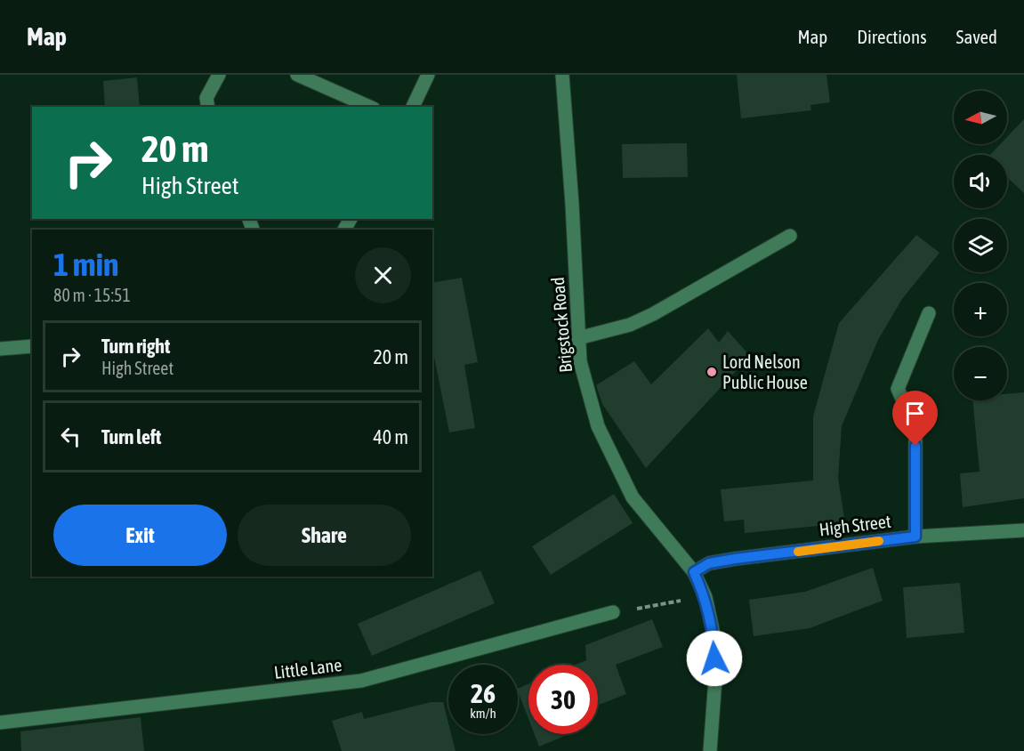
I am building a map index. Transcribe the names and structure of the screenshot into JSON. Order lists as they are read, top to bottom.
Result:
{
  "streets": {
    "street": ["Brigstock Road", "High Street", "Little Lane"]
  },
  "crossings": [
    ["Brigstock Road", "High Street"]
  ],
  "places": ["Lord Nelson Public House"],
  "north": "left",
  "page": {
    "header": "Map",
    "nav": ["Map", "Directions", "Saved"],
    "map_buttons": ["+", "−"],
    "turn": ["20 m", "High Street"],
    "heading": ["1 min", "80 m · 15:51"],
    "list": [
      {
        "name": "Turn right",
        "note": "High Street",
        "value": "20 m"
      },
      {
        "name": "Turn left",
        "value": "40 m"
      }
    ],
    "buttons": ["Exit", "Share"],
    "speed": "26 km/h",
    "limit": "30"
  }
}
